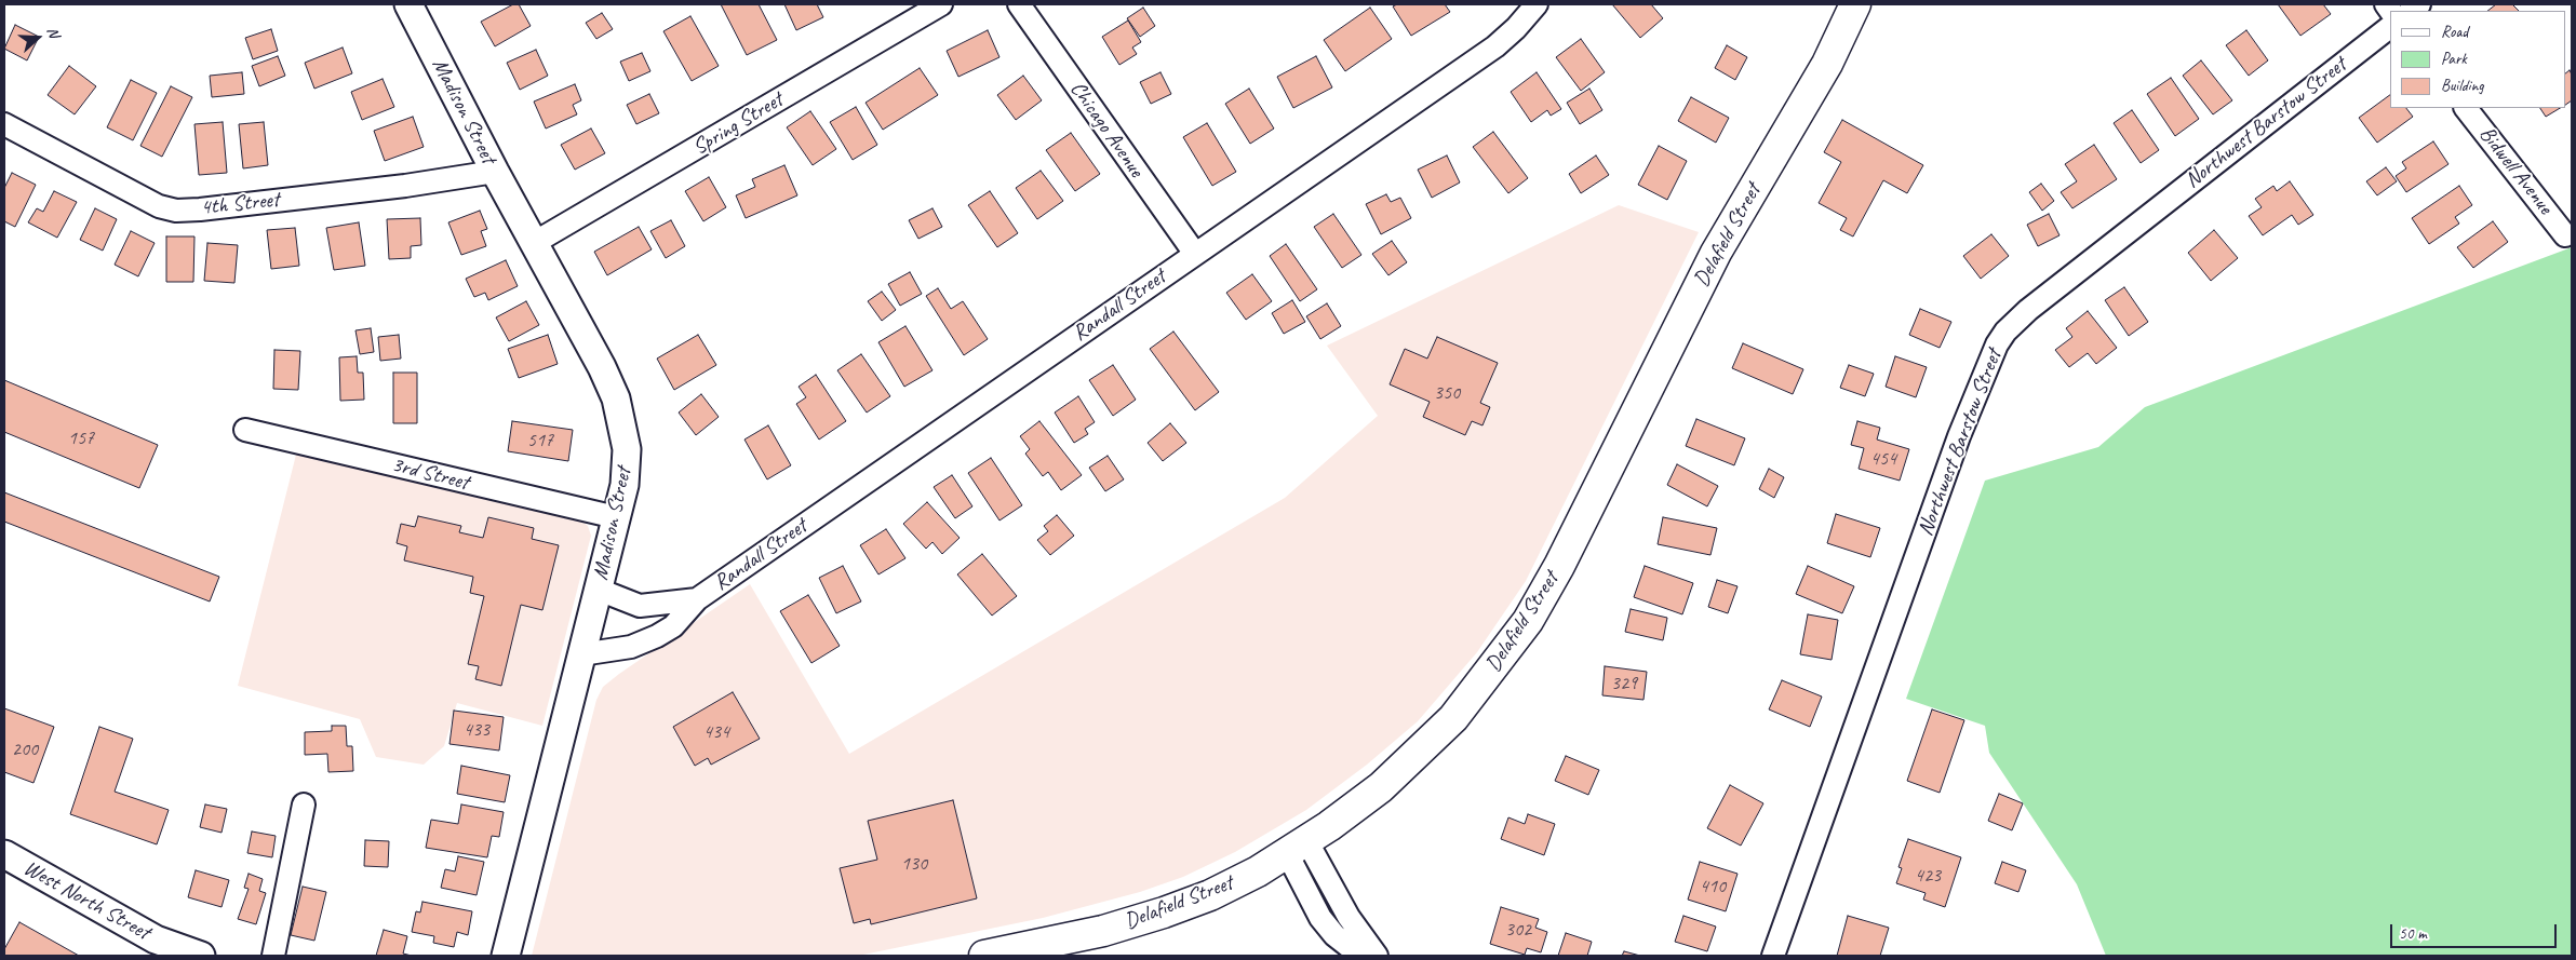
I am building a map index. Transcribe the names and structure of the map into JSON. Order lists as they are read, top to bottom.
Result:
{
  "streets": {
    "main road": ["Delafield Street"],
    "street": [
      "Madison Street",
      "Northwest Barstow Street",
      "Spring Street",
      "Chicago Avenue",
      "Bidwell Avenue",
      "4th Street",
      "Randall Street",
      "3rd Street",
      "West North Street"
    ]
  },
  "crossings": [
    ["Madison Street", "Spring Street"],
    ["Madison Street", "4th Street"],
    ["Madison Street", "Randall Street"],
    ["Madison Street", "3rd Street"],
    ["Chicago Avenue", "Randall Street"]
  ],
  "house_numbers": [
    "350",
    "157",
    "517",
    "454",
    "329",
    "433",
    "434",
    "200",
    "130",
    "423",
    "410",
    "302"
  ],
  "legend": ["Road", "Park", "Building"],
  "scale_bar": "50 m",
  "north": "right"
}
